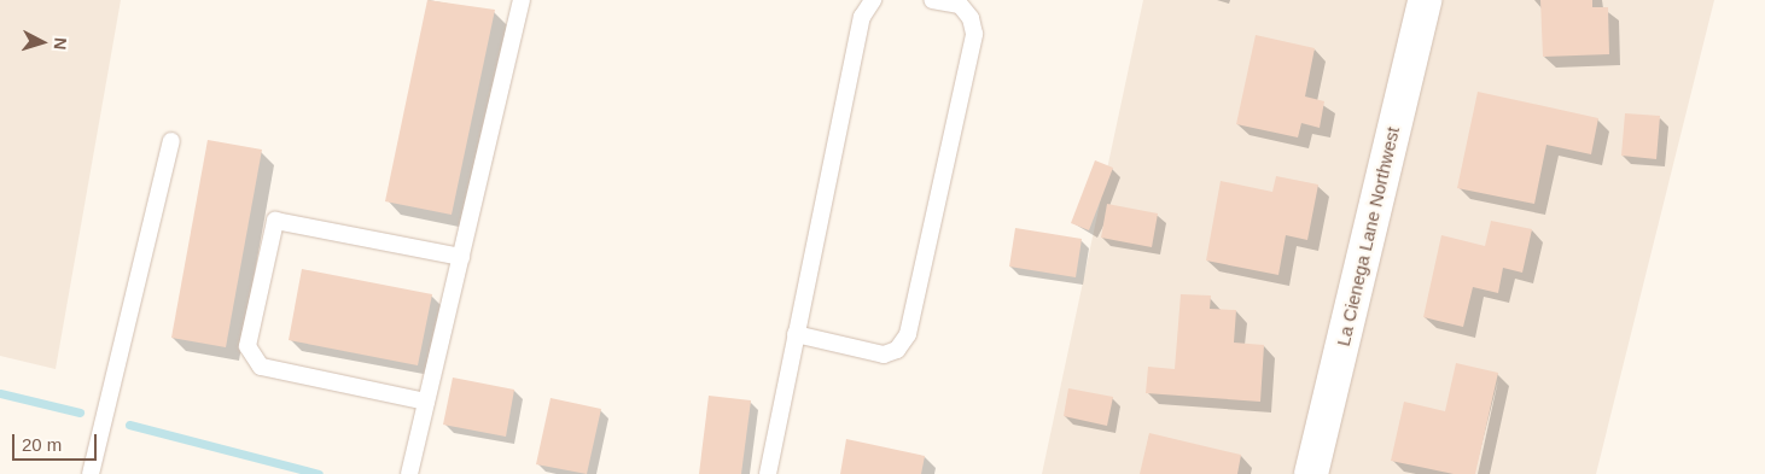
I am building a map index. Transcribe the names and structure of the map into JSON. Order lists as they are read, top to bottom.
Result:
{
  "streets": {
    "street": ["La Cienega Lane Northwest"]
  },
  "scale_bar": "20 m",
  "north": "right"
}
